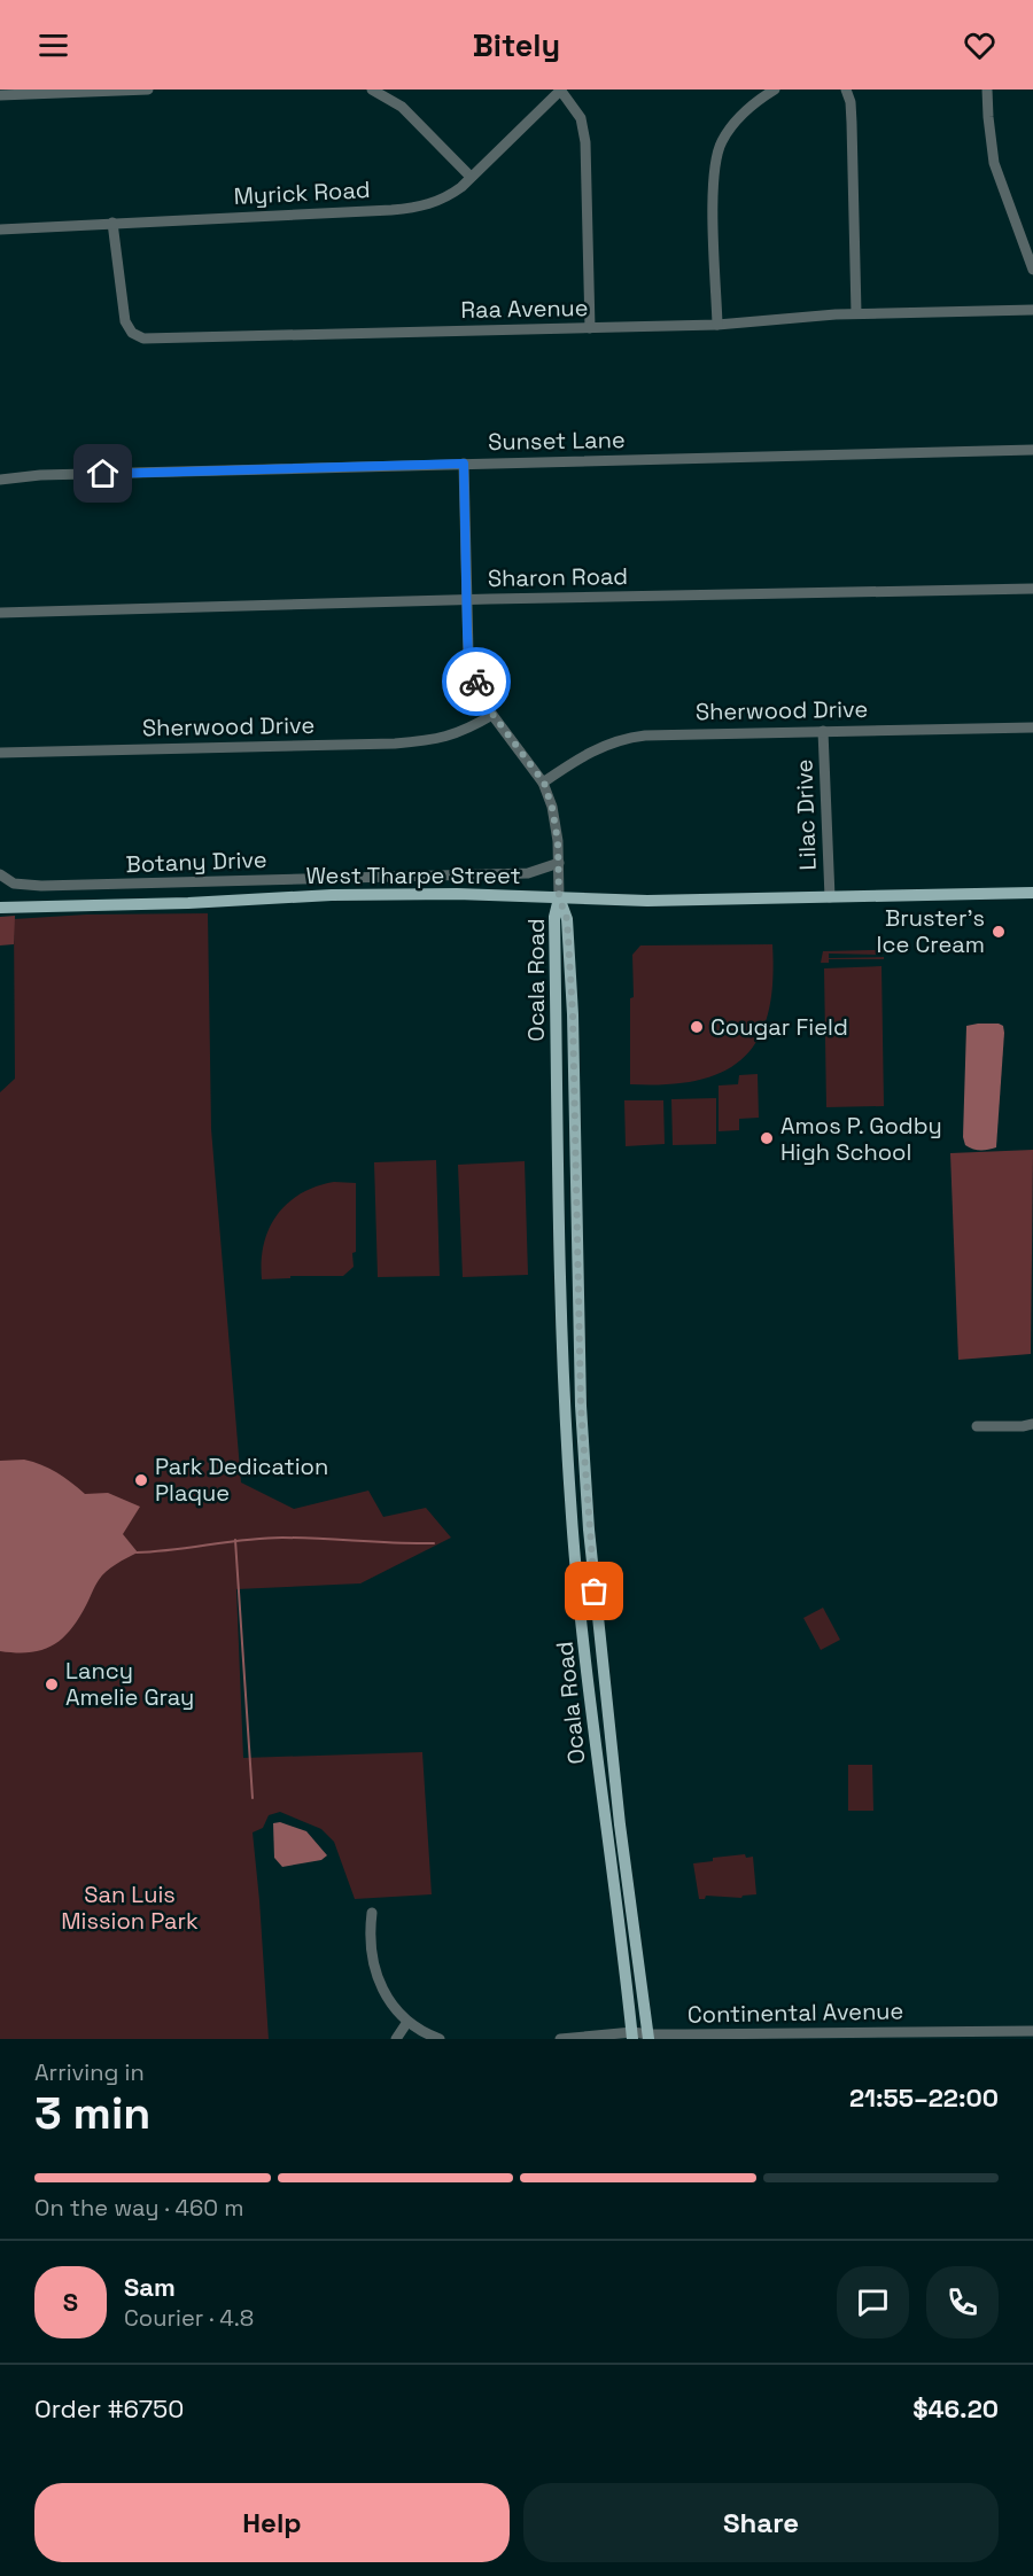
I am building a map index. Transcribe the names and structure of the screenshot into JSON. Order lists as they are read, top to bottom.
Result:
{
  "streets": {
    "main road": ["West Tharpe Street", "Ocala Road"],
    "street": [
      "Myrick Road",
      "Raa Avenue",
      "Sunset Lane",
      "Sharon Road",
      "Sherwood Drive",
      "Lilac Drive",
      "Botany Drive",
      "Continental Avenue"
    ]
  },
  "crossings": [
    ["Myrick Road", "Raa Avenue"],
    ["Sherwood Drive", "Lilac Drive"],
    ["Lilac Drive", "West Tharpe Street"],
    ["West Tharpe Street", "Ocala Road"],
    ["Ocala Road", "Continental Avenue"]
  ],
  "parks": ["San Luis Mission Park"],
  "places": [
    "Bruster's Ice Cream",
    "Cougar Field",
    "Amos P. Godby High School",
    "Park Dedication Plaque",
    "Lancy Amelie Gray"
  ],
  "page": {
    "header": "Bitely",
    "heading": ["3 min", "Arriving in", "21:55–22:00"],
    "panel": [
      "Sam",
      "Courier · 4.8",
      "Order #6750",
      "$46.20"
    ],
    "bar": "On the way · 460 m",
    "round": "S",
    "buttons": ["Help", "Share"]
  }
}
